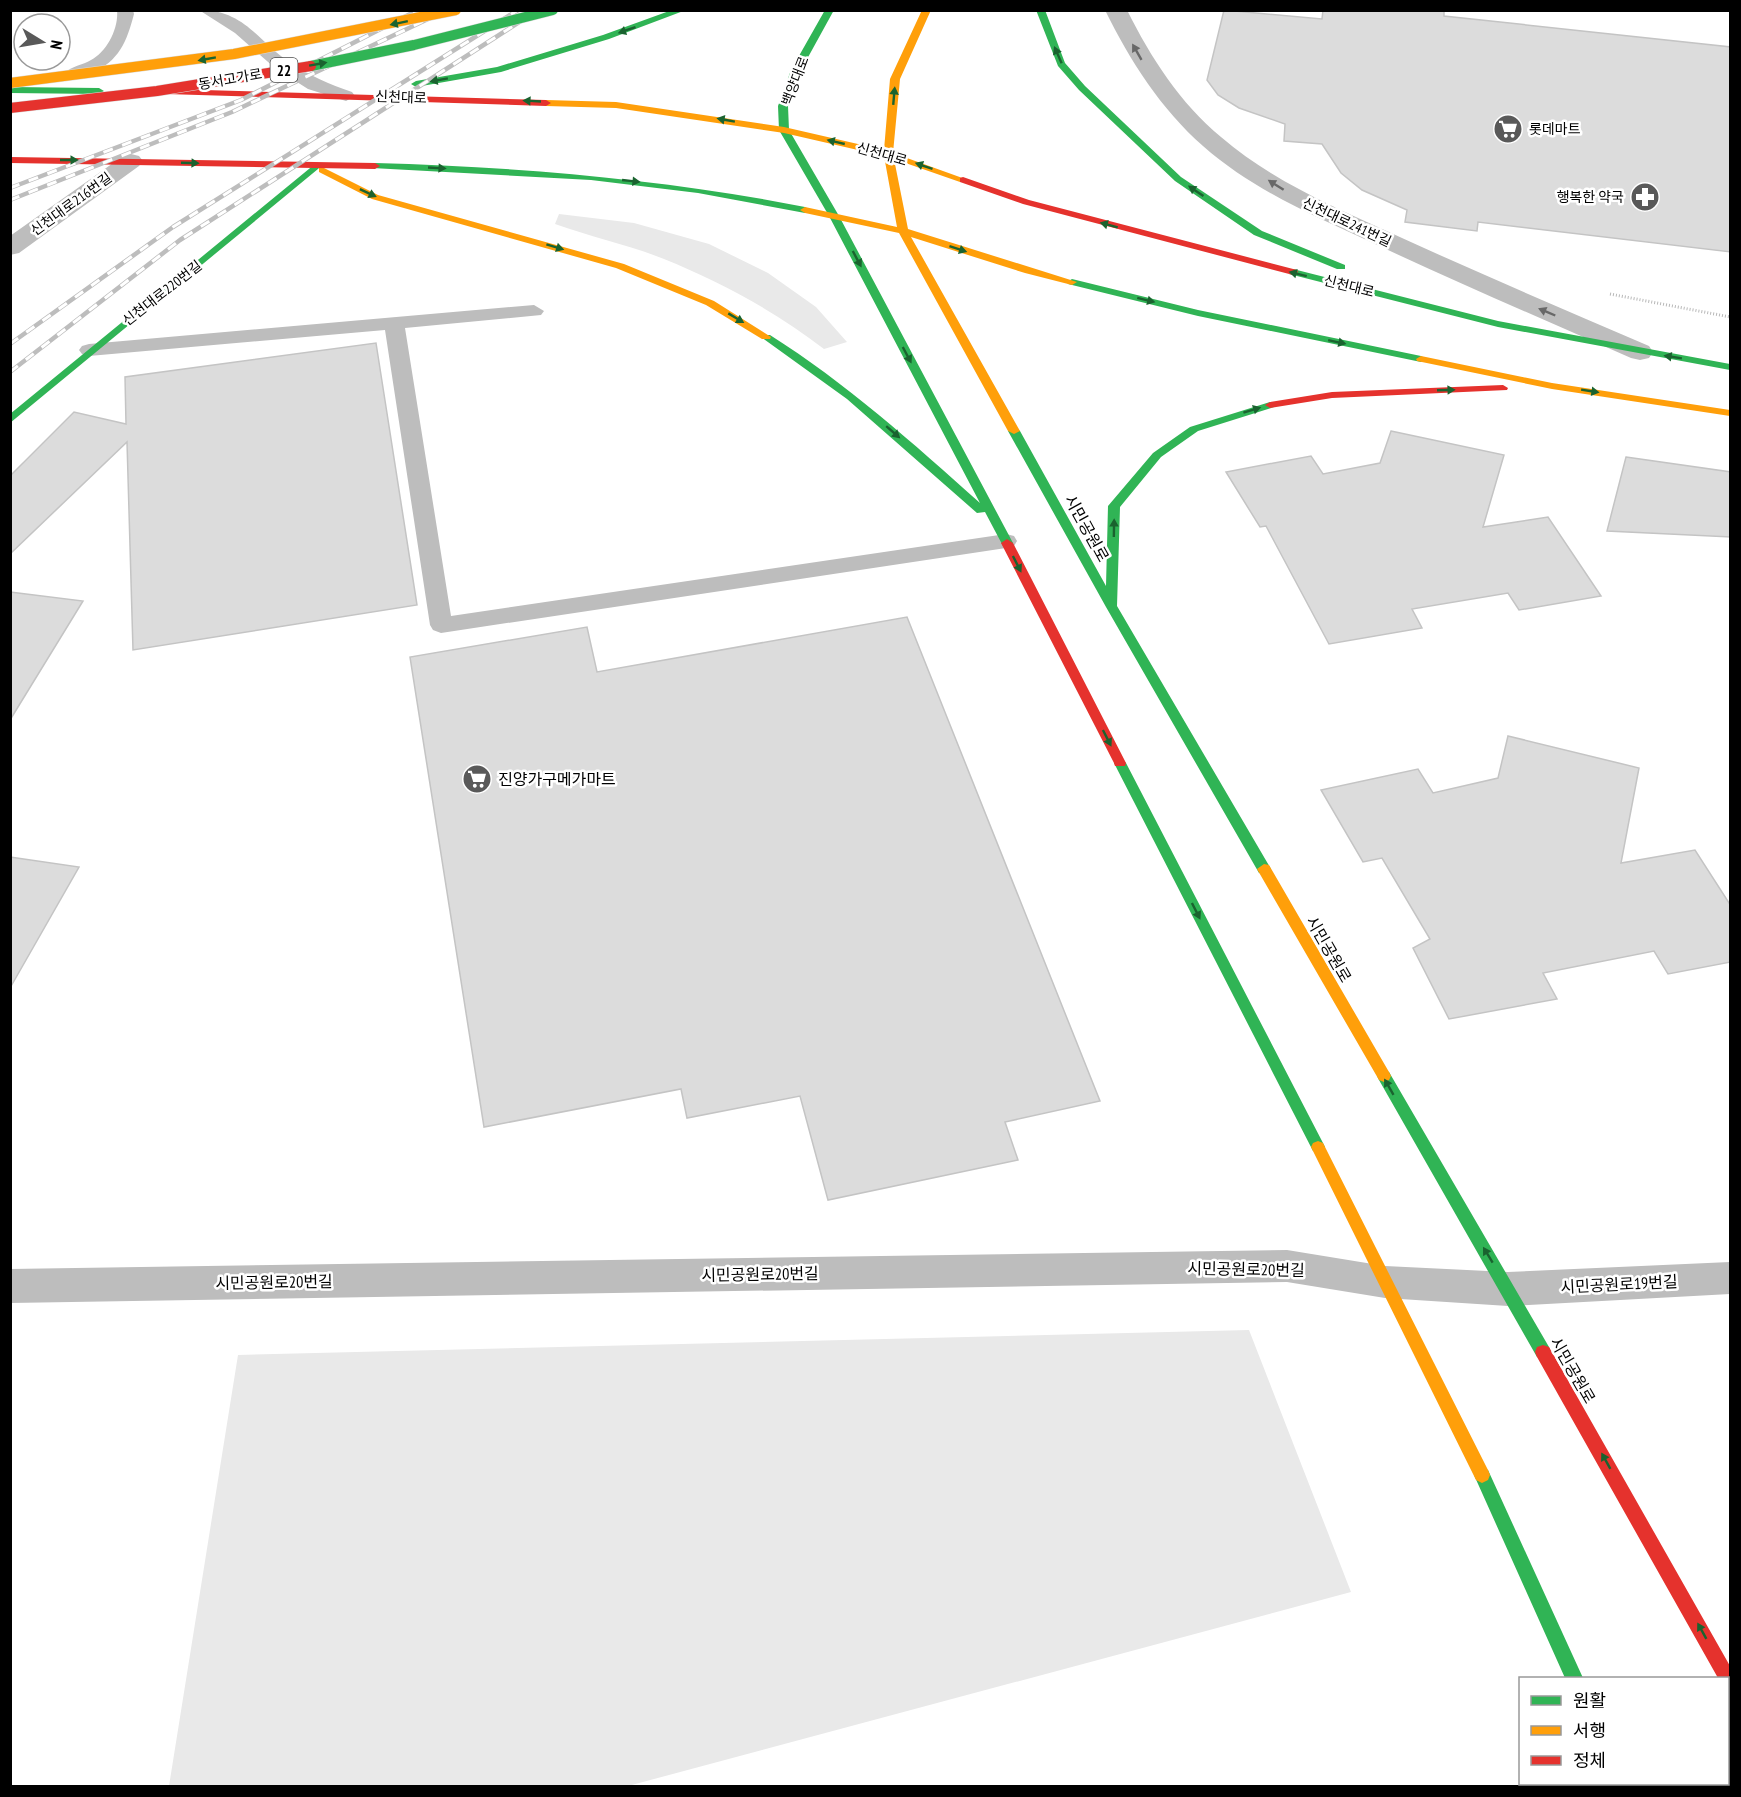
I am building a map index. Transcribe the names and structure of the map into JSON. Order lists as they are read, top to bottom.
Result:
{
  "streets": {
    "main road": [
      "22",
      "동서고가로",
      "백양대로",
      "신천대로",
      "신천대로220번길",
      "시민공원로"
    ],
    "street": [
      "신천대로216번길",
      "신천대로241번길",
      "시민공원로20번길",
      "시민공원로19번길"
    ]
  },
  "crossings": [
    ["동서고가로", "신천대로"],
    ["백양대로", "신천대로"],
    ["신천대로", "신천대로241번길"],
    ["시민공원로", "시민공원로20번길"],
    ["시민공원로", "시민공원로19번길"],
    ["시민공원로20번길", "시민공원로19번길"]
  ],
  "one_way": ["신천대로241번길"],
  "places": {
    "supermarket": ["롯데마트", "진양가구메가마트"],
    "pharmacy": ["행복한 약국"]
  },
  "legend": ["원활", "서행", "정체"],
  "north": "right"
}
